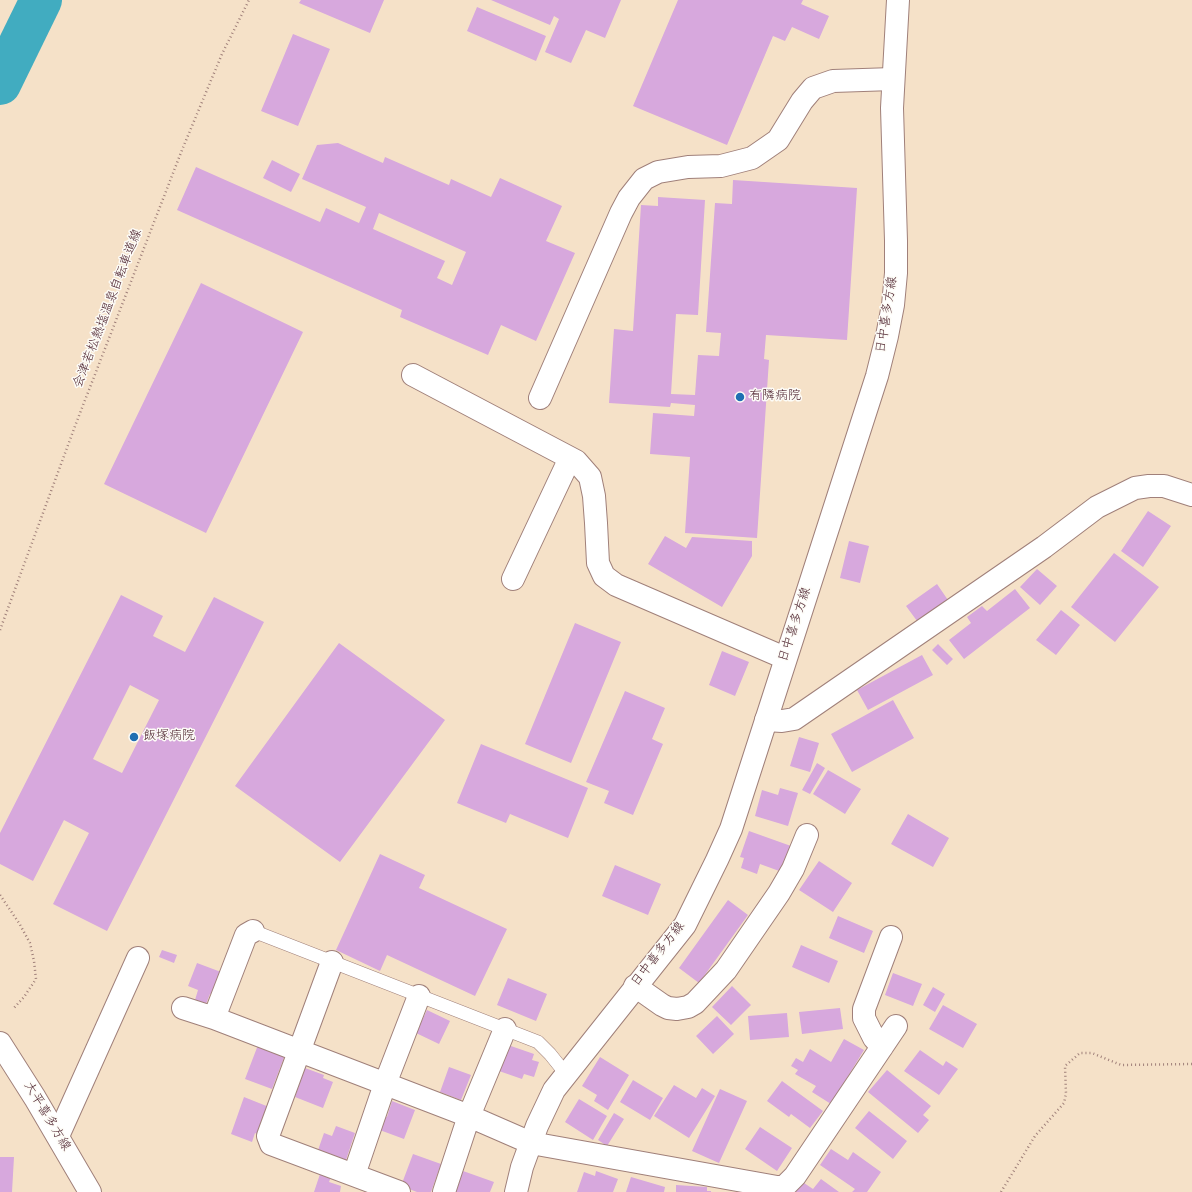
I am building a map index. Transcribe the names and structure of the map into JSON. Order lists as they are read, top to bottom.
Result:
{
  "streets": {
    "street": ["日中喜多方線", "大平喜多方線"],
    "path": ["会津若松熱塩温泉自転車道線"]
  },
  "places": ["有隣病院", "飯塚病院"]
}
